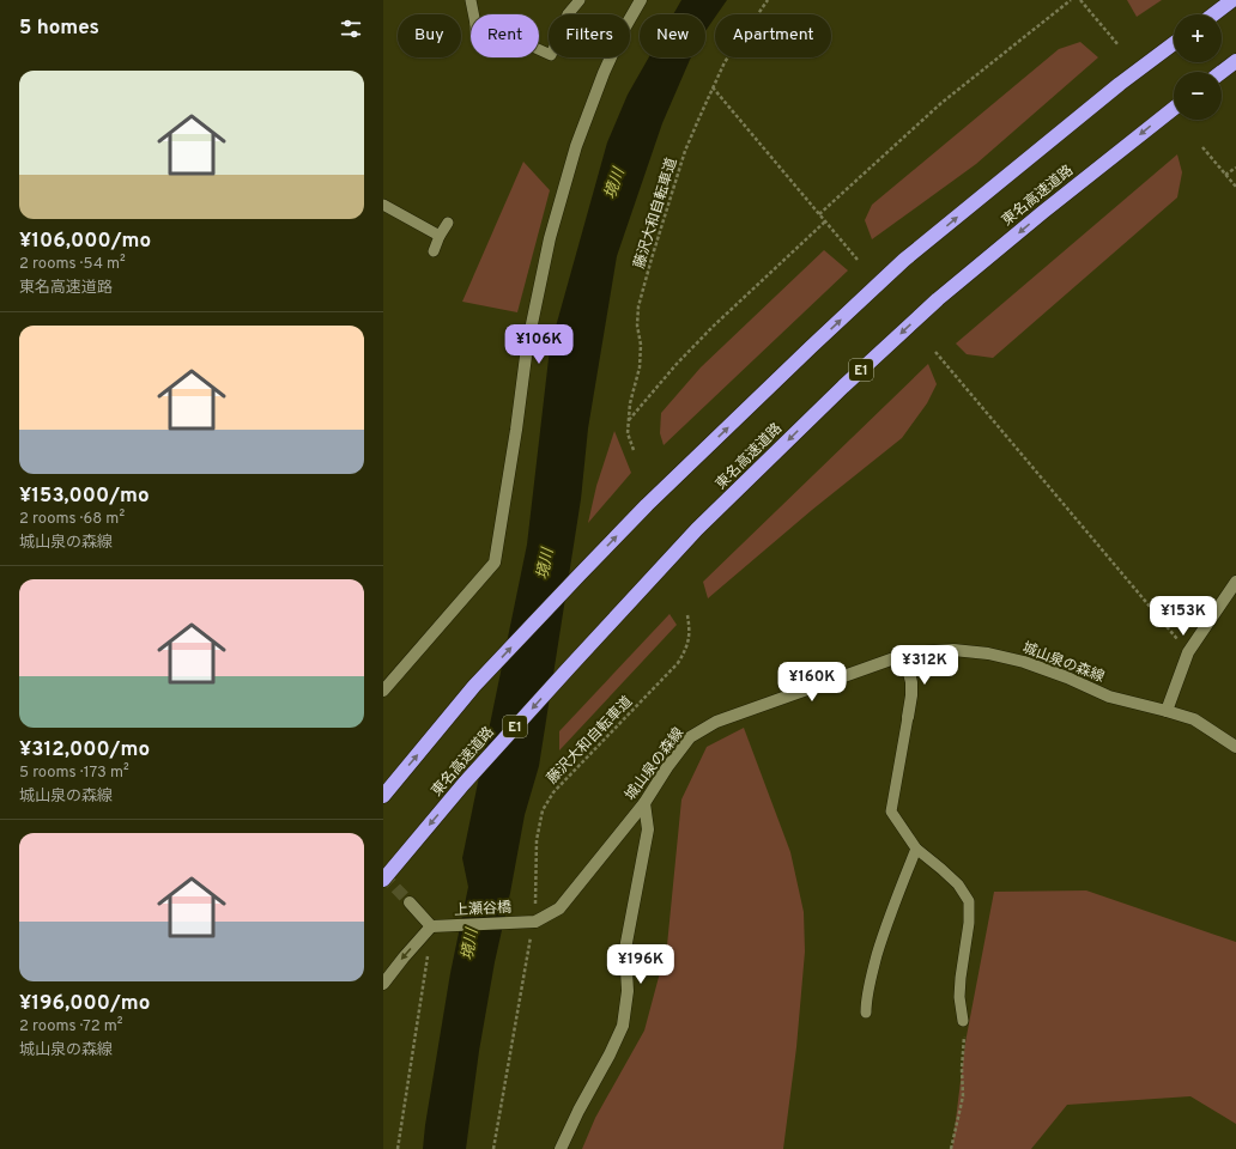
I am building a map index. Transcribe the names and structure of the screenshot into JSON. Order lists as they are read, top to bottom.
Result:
{
  "streets": {
    "highway": ["東名高速道路", "E1"],
    "street": ["城山泉の森線", "上瀬谷橋"],
    "path": ["藤沢大和自転車道"]
  },
  "crossings": [
    ["藤沢大和自転車道", "城山泉の森線"],
    ["藤沢大和自転車道", "上瀬谷橋"],
    ["城山泉の森線", "上瀬谷橋"]
  ],
  "water": ["境川"],
  "page": {
    "heading": "5 homes",
    "map_buttons": ["+", "−"],
    "chip": [
      "Buy",
      "Rent",
      "Filters",
      "New",
      "Apartment"
    ],
    "list": [
      {
        "name": "¥106,000/mo",
        "note": "2 rooms · 54 m² · 東名高速道路"
      },
      {
        "name": "¥153,000/mo",
        "note": "2 rooms · 68 m² · 城山泉の森線"
      },
      {
        "name": "¥312,000/mo",
        "note": "5 rooms · 173 m² · 城山泉の森線"
      },
      {
        "name": "¥196,000/mo",
        "note": "2 rooms · 72 m² · 城山泉の森線"
      }
    ],
    "price": [
      "¥106K",
      "¥153K",
      "¥312K",
      "¥160K",
      "¥196K"
    ]
  }
}
